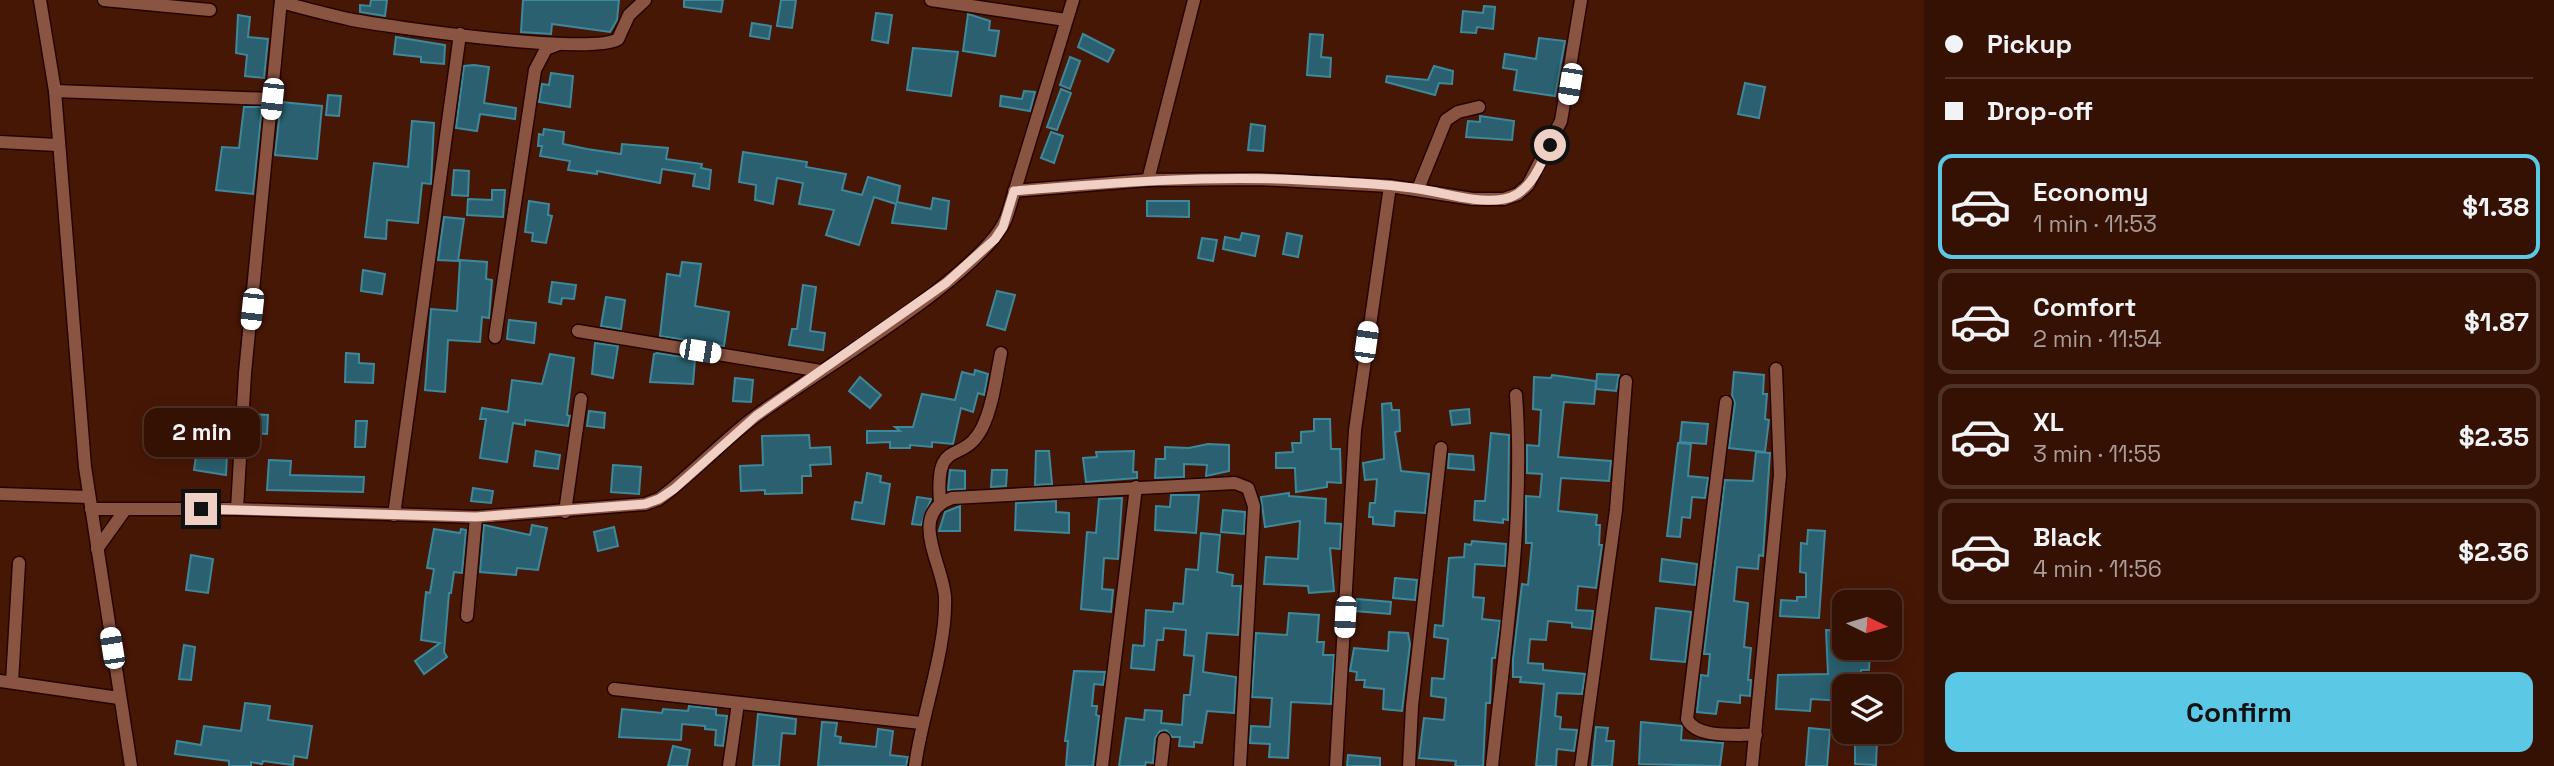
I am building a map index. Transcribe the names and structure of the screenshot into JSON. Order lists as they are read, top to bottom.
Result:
{
  "north": "right",
  "page": {
    "banner": ["Pickup", "Drop-off"],
    "list": [
      {
        "name": "Economy",
        "note": "1 min · 11:53",
        "value": "$1.38"
      },
      {
        "name": "Comfort",
        "note": "2 min · 11:54",
        "value": "$1.87"
      },
      {
        "name": "XL",
        "note": "3 min · 11:55",
        "value": "$2.35"
      },
      {
        "name": "Black",
        "note": "4 min · 11:56",
        "value": "$2.36"
      }
    ],
    "bubble": "2 min",
    "buttons": "Confirm"
  }
}
